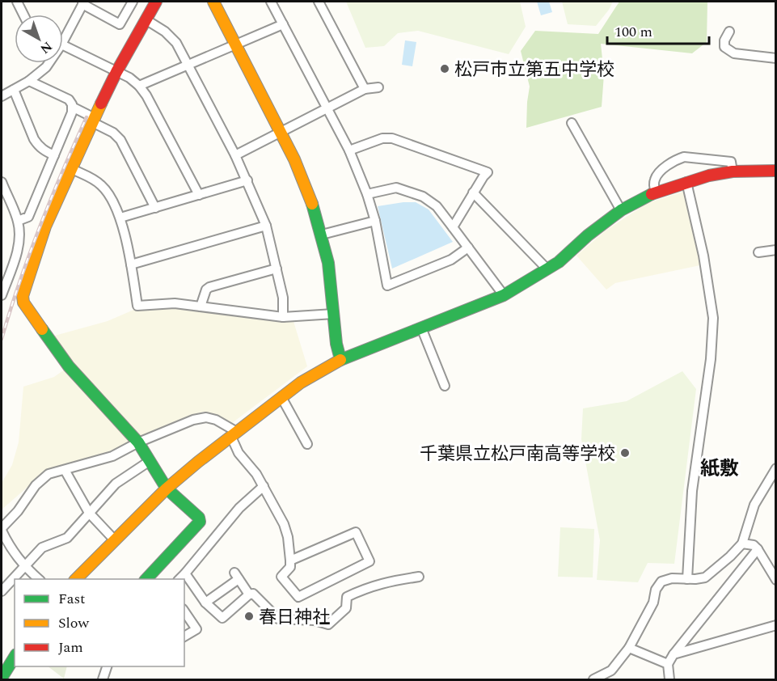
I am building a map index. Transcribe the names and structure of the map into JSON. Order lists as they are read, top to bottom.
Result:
{
  "districts": ["紙敷"],
  "places": ["松戸市立第五中学校", "千葉県立松戸南高等学校", "春日神社"],
  "legend": ["Fast", "Slow", "Jam"],
  "scale_bar": "100 m",
  "north": "bottom right"
}
